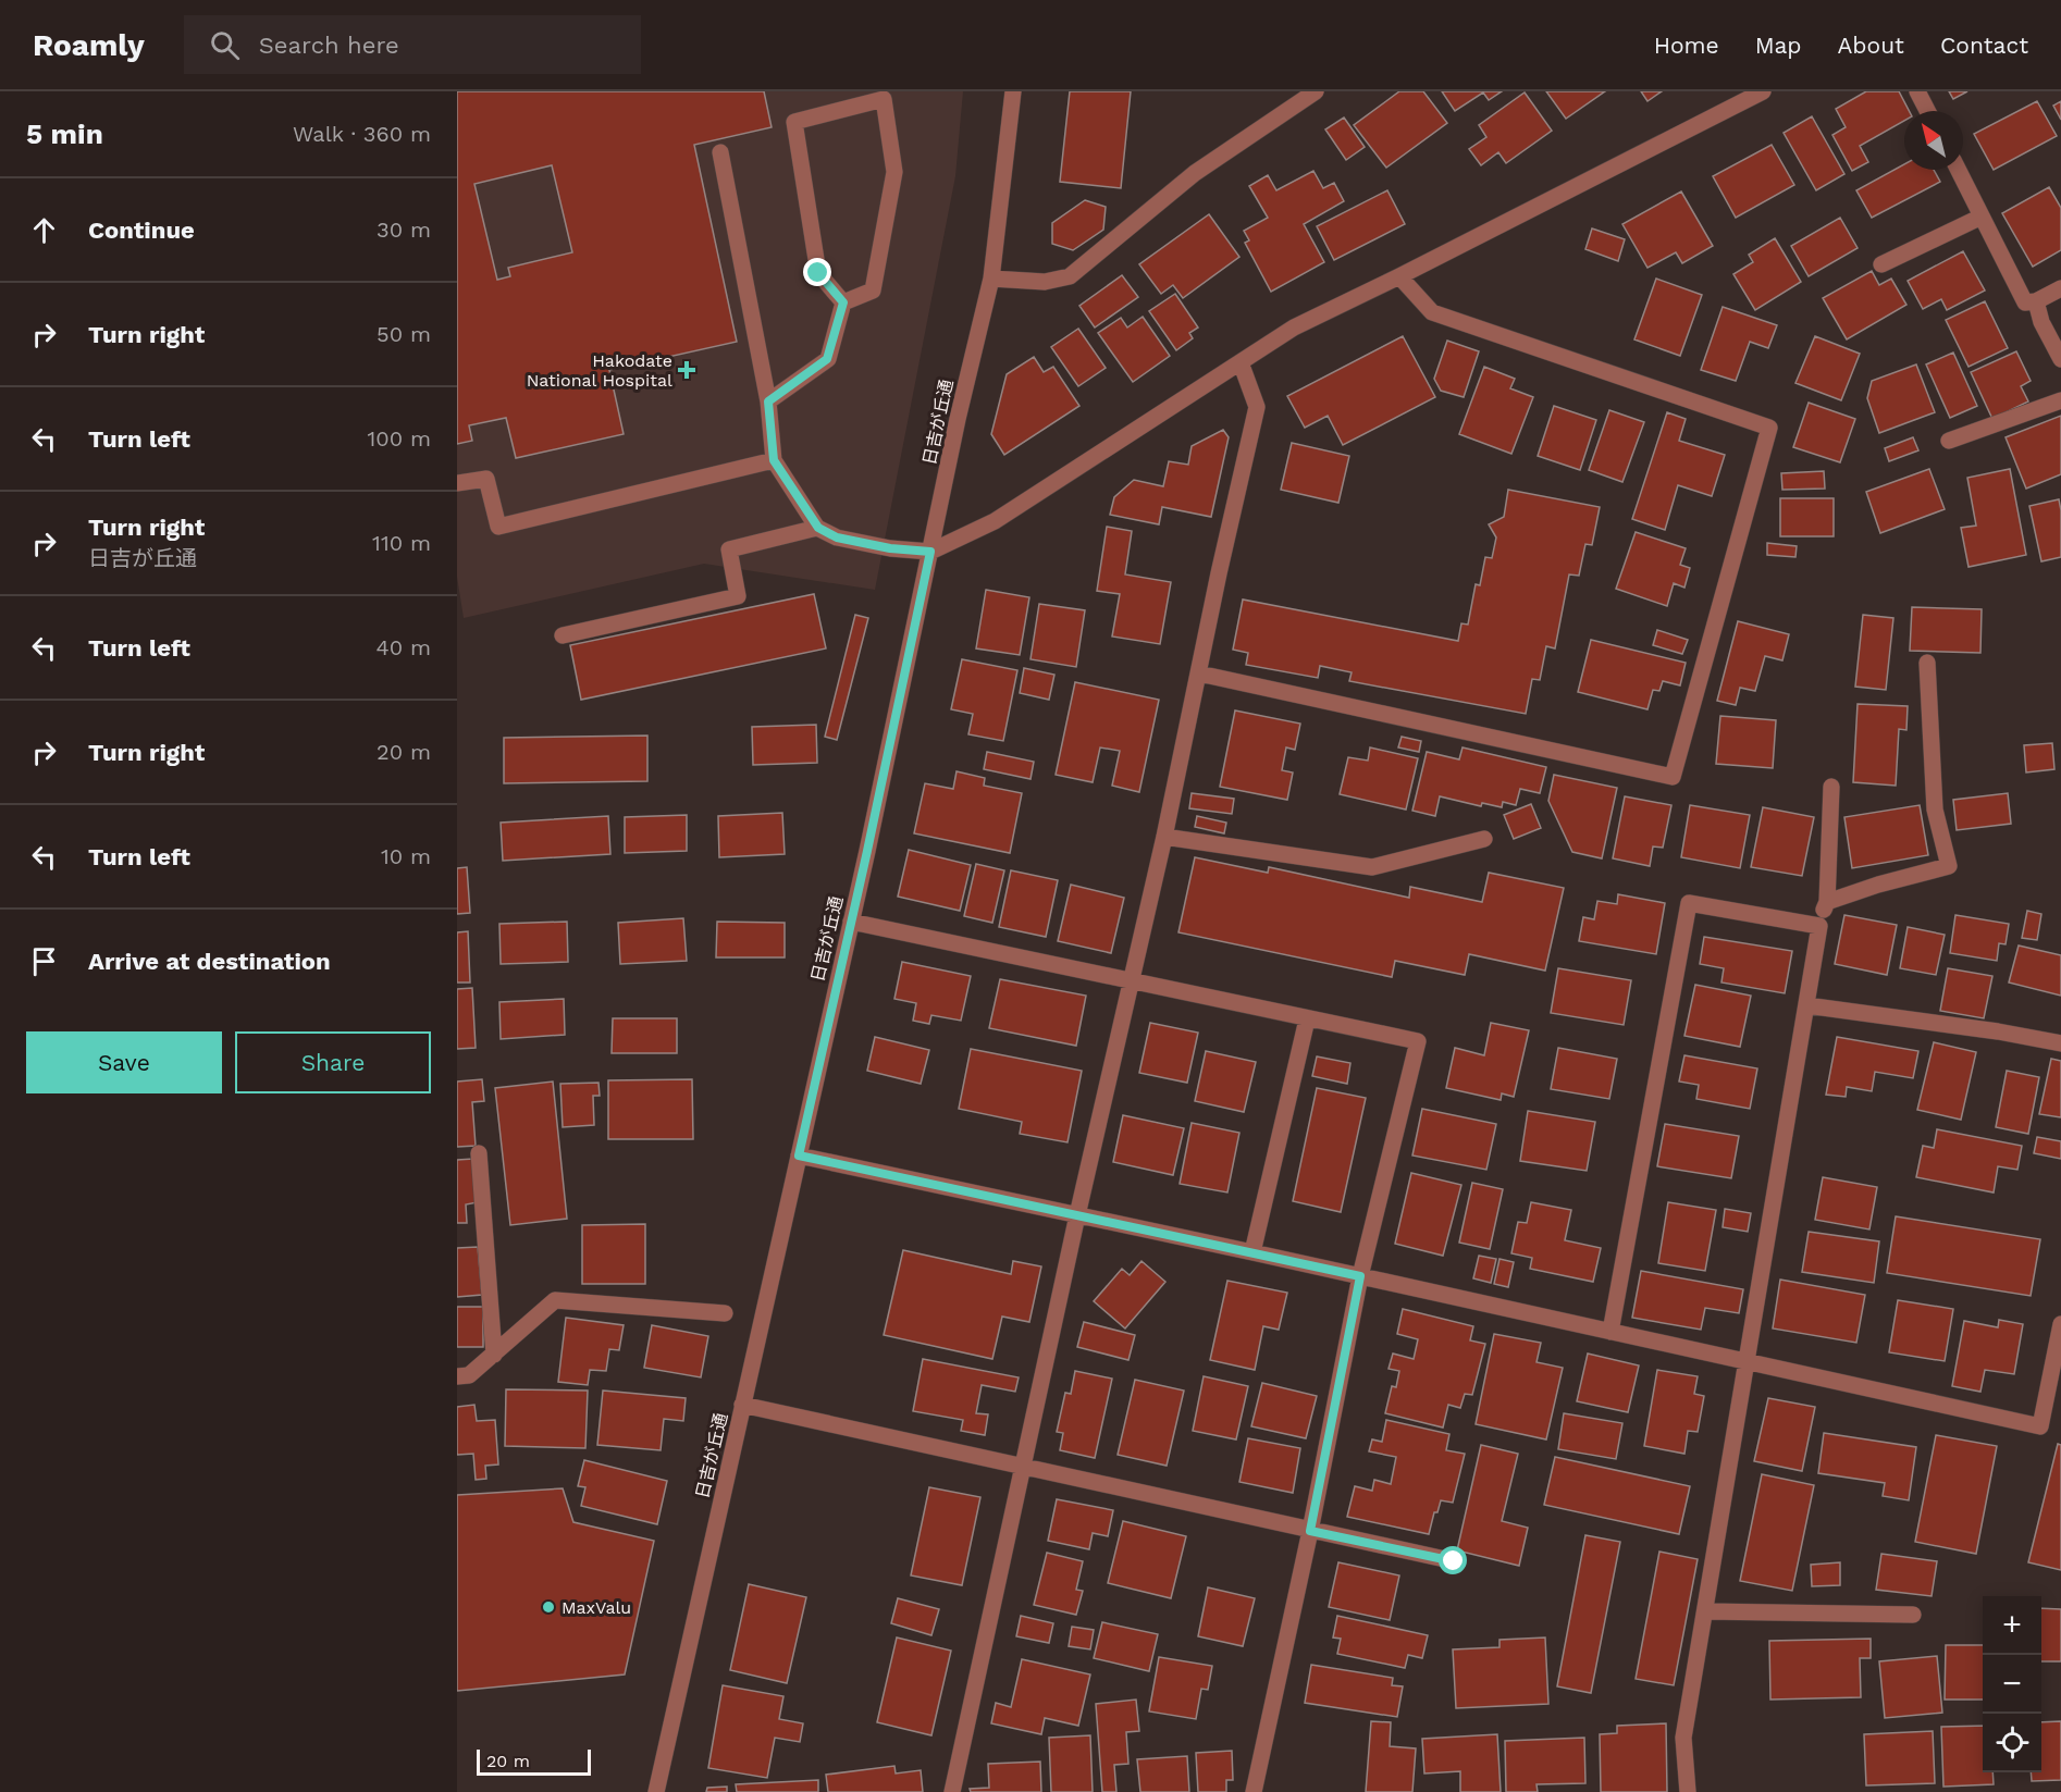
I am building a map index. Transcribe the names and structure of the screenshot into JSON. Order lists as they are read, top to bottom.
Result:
{
  "streets": {
    "street": ["日吉が丘通"]
  },
  "places": {
    "health": ["Hakodate National Hospital"],
    "other": ["MaxValu"]
  },
  "scale_bar": "20 m",
  "north": "top left",
  "page": {
    "header": "Roamly",
    "search": "Search here",
    "nav": [
      "Home",
      "Map",
      "About",
      "Contact"
    ],
    "heading": ["5 min", "Walk · 360 m"],
    "list": [
      ["Continue", "30 m"],
      ["Turn right", "50 m"],
      ["Turn left", "100 m"],
      ["Turn right", "日吉が丘通", "110 m"],
      ["Turn left", "40 m"],
      ["Turn right", "20 m"],
      ["Turn left", "10 m"],
      "Arrive at destination"
    ],
    "buttons": ["Save", "Share"],
    "map_buttons": ["+", "−"],
    "scale": "20 m"
  }
}
